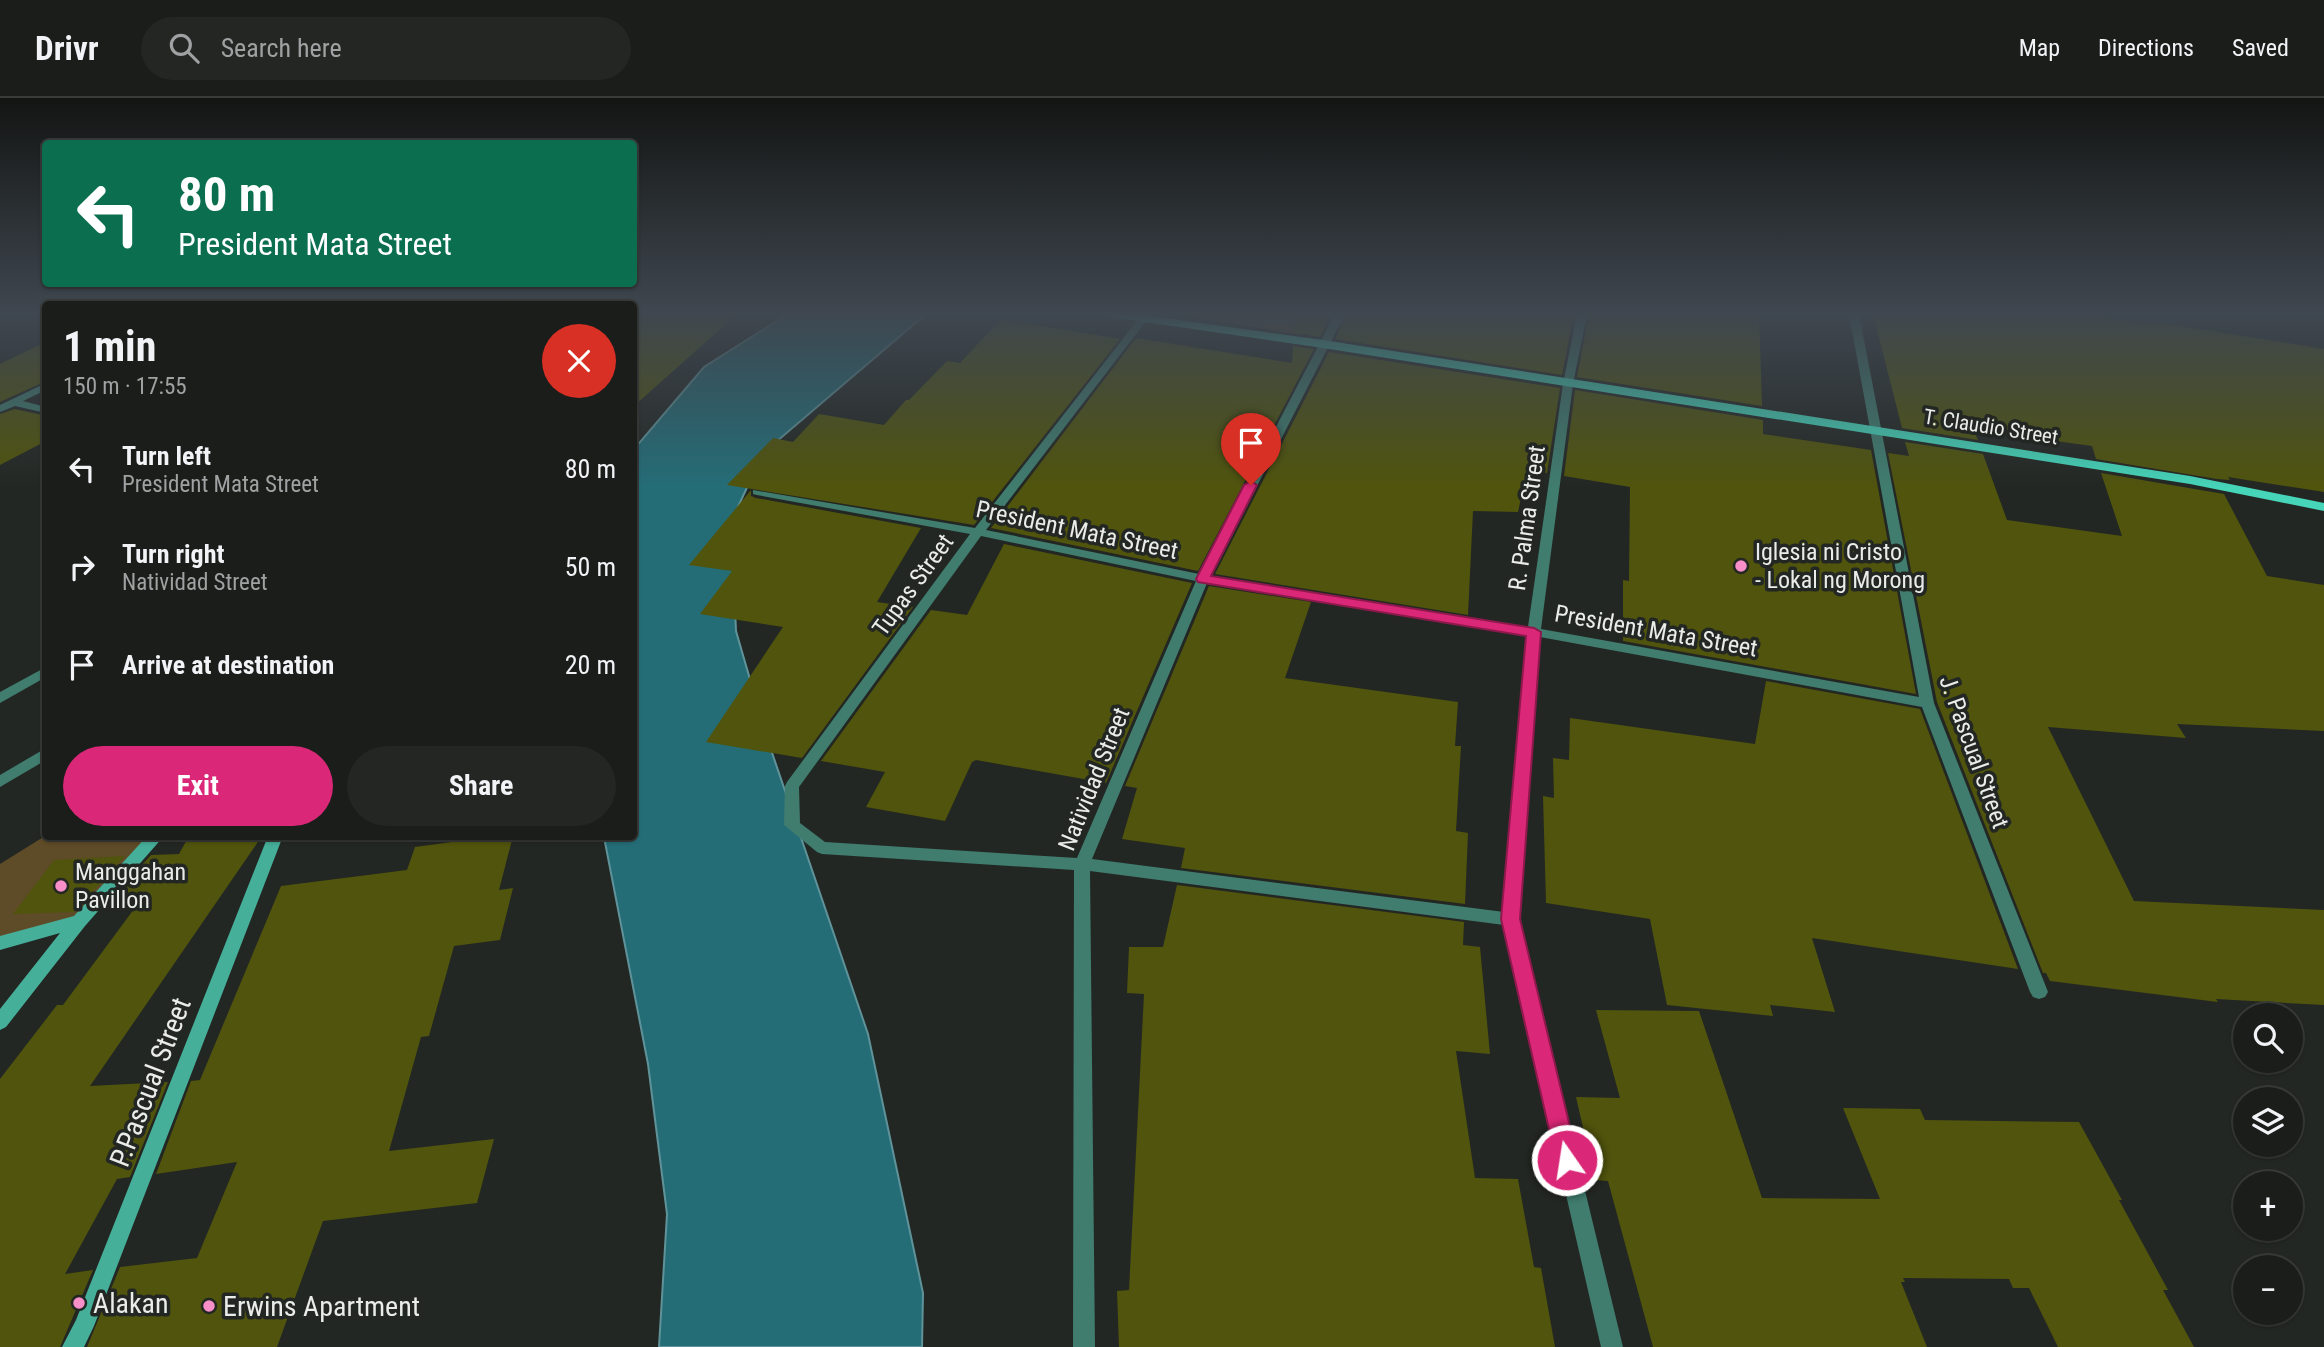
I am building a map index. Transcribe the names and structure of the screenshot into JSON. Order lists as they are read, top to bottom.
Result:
{
  "streets": {
    "main road": ["T. Claudio Street"],
    "street": [
      "R. Palma Street",
      "President Mata Street",
      "Tupas Street",
      "J. Pascual Street",
      "Natividad Street",
      "P.Pascual Street"
    ]
  },
  "crossings": [
    ["T. Claudio Street", "R. Palma Street"],
    ["T. Claudio Street", "J. Pascual Street"],
    ["R. Palma Street", "President Mata Street"],
    ["President Mata Street", "Tupas Street"],
    ["President Mata Street", "J. Pascual Street"],
    ["President Mata Street", "Natividad Street"],
    ["Tupas Street", "Natividad Street"]
  ],
  "places": [
    "Iglesia ni Cristo - Lokal ng Morong",
    "Manggahan Pavillon",
    "Alakan",
    "Erwins Apartment"
  ],
  "page": {
    "header": "Drivr",
    "search": "Search here",
    "nav": ["Map", "Directions", "Saved"],
    "turn": ["80 m", "President Mata Street"],
    "heading": ["1 min", "150 m · 17:55"],
    "list": [
      {
        "name": "Turn left",
        "note": "President Mata Street",
        "value": "80 m"
      },
      {
        "name": "Turn right",
        "note": "Natividad Street",
        "value": "50 m"
      },
      {
        "name": "Arrive at destination",
        "value": "20 m"
      }
    ],
    "buttons": ["Exit", "Share"],
    "map_buttons": ["+", "−"]
  }
}
